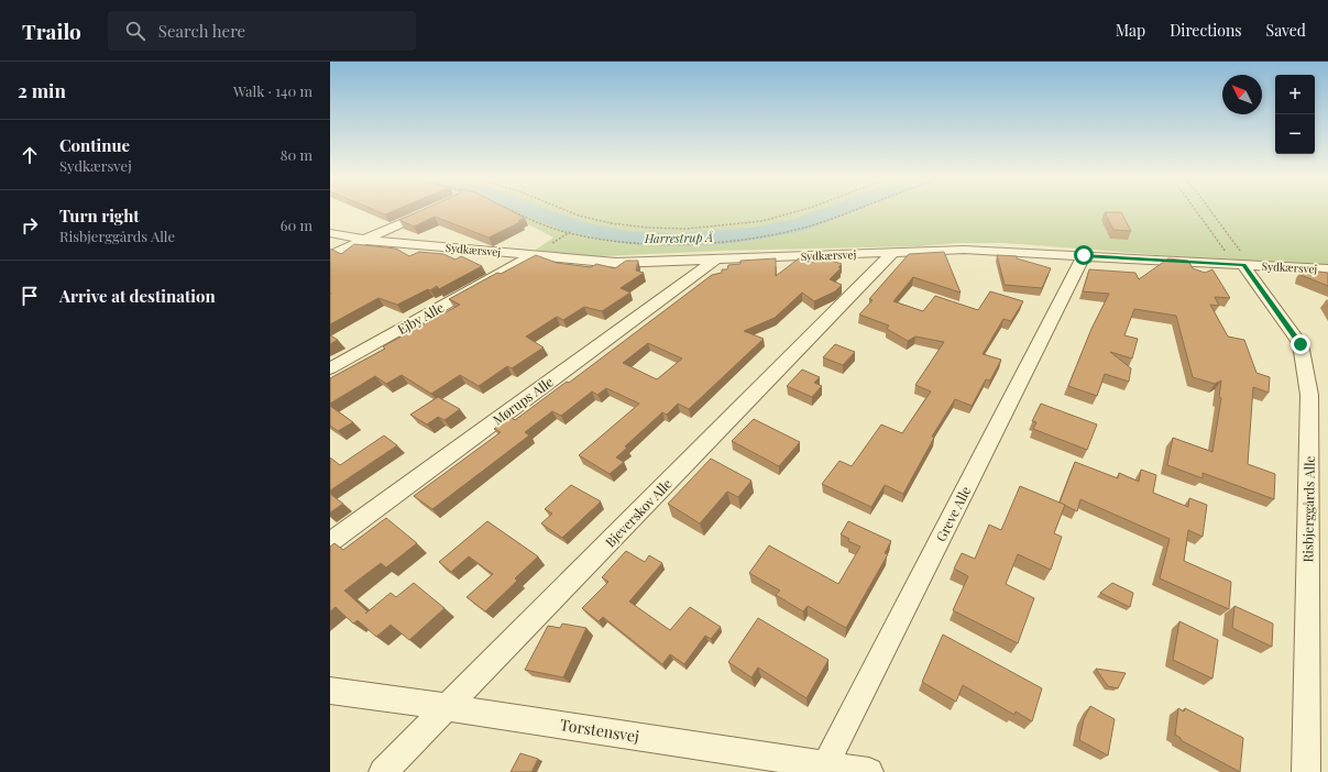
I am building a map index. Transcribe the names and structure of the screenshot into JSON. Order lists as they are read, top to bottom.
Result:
{
  "streets": {
    "street": [
      "Sydkærsvej",
      "Ejby Alle",
      "Mørups Alle",
      "Risbjerggårds Alle",
      "Bjeverskov Alle",
      "Greve Alle",
      "Torstensvej"
    ]
  },
  "crossings": [
    ["Sydkærsvej", "Ejby Alle"],
    ["Sydkærsvej", "Mørups Alle"],
    ["Sydkærsvej", "Risbjerggårds Alle"],
    ["Sydkærsvej", "Bjeverskov Alle"],
    ["Sydkærsvej", "Greve Alle"],
    ["Bjeverskov Alle", "Torstensvej"],
    ["Greve Alle", "Torstensvej"]
  ],
  "water": ["Harrestrup Å"],
  "north": "top left",
  "page": {
    "header": "Trailo",
    "search": "Search here",
    "nav": ["Map", "Directions", "Saved"],
    "heading": ["2 min", "Walk · 140 m"],
    "map_buttons": ["+", "−"],
    "list": [
      ["Continue", "Sydkærsvej", "80 m"],
      ["Turn right", "Risbjerggårds Alle", "60 m"],
      "Arrive at destination"
    ]
  }
}
